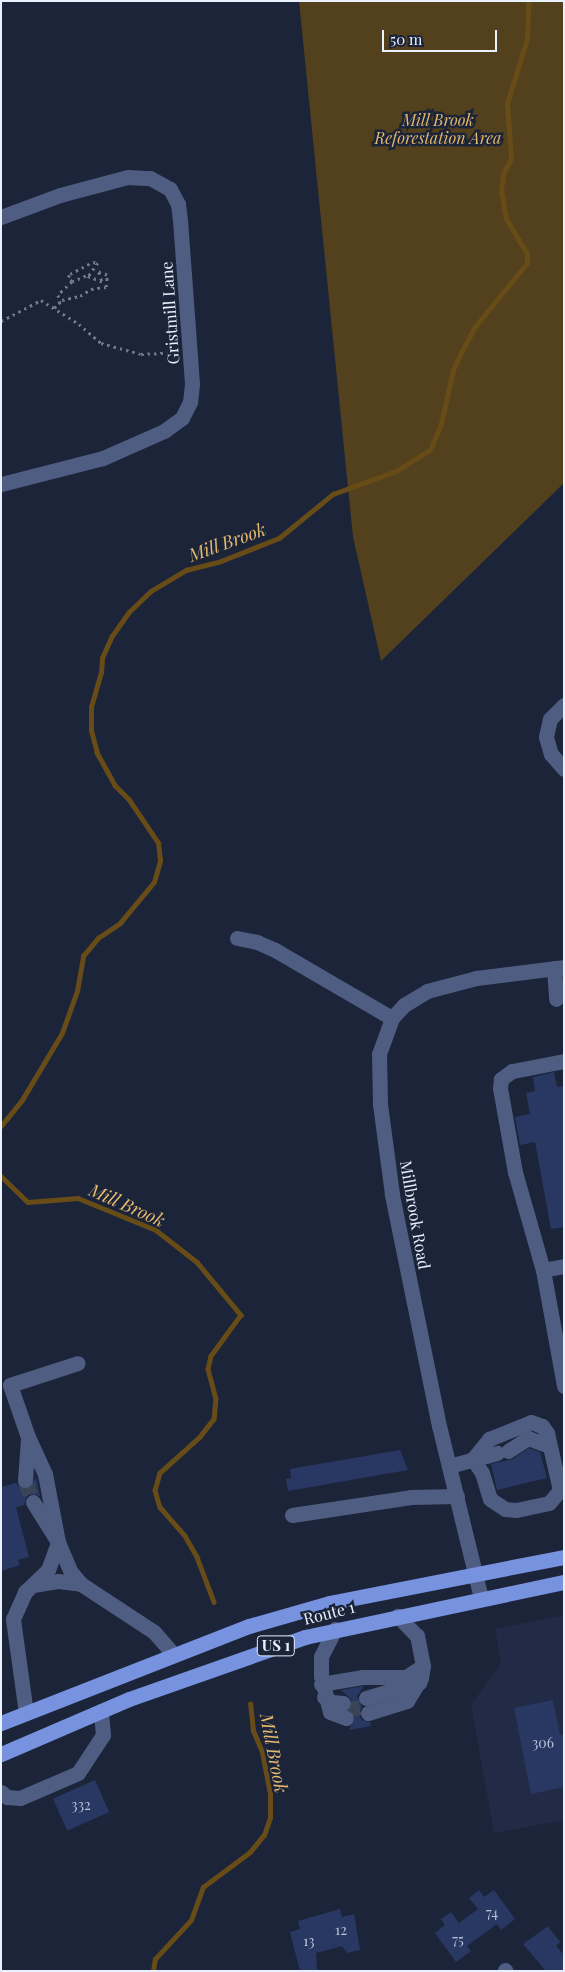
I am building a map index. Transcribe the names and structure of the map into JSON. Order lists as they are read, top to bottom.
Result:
{
  "streets": {
    "main road": ["Route 1", "US 1"],
    "street": ["Gristmill Lane", "Millbrook Road"]
  },
  "crossings": [
    ["Millbrook Road", "Route 1"]
  ],
  "water": ["Mill Brook"],
  "parks": ["Mill Brook Reforestation Area"],
  "house_numbers": [
    "306",
    "332",
    "74",
    "12",
    "75",
    "13"
  ],
  "scale_bar": "50 m"
}
